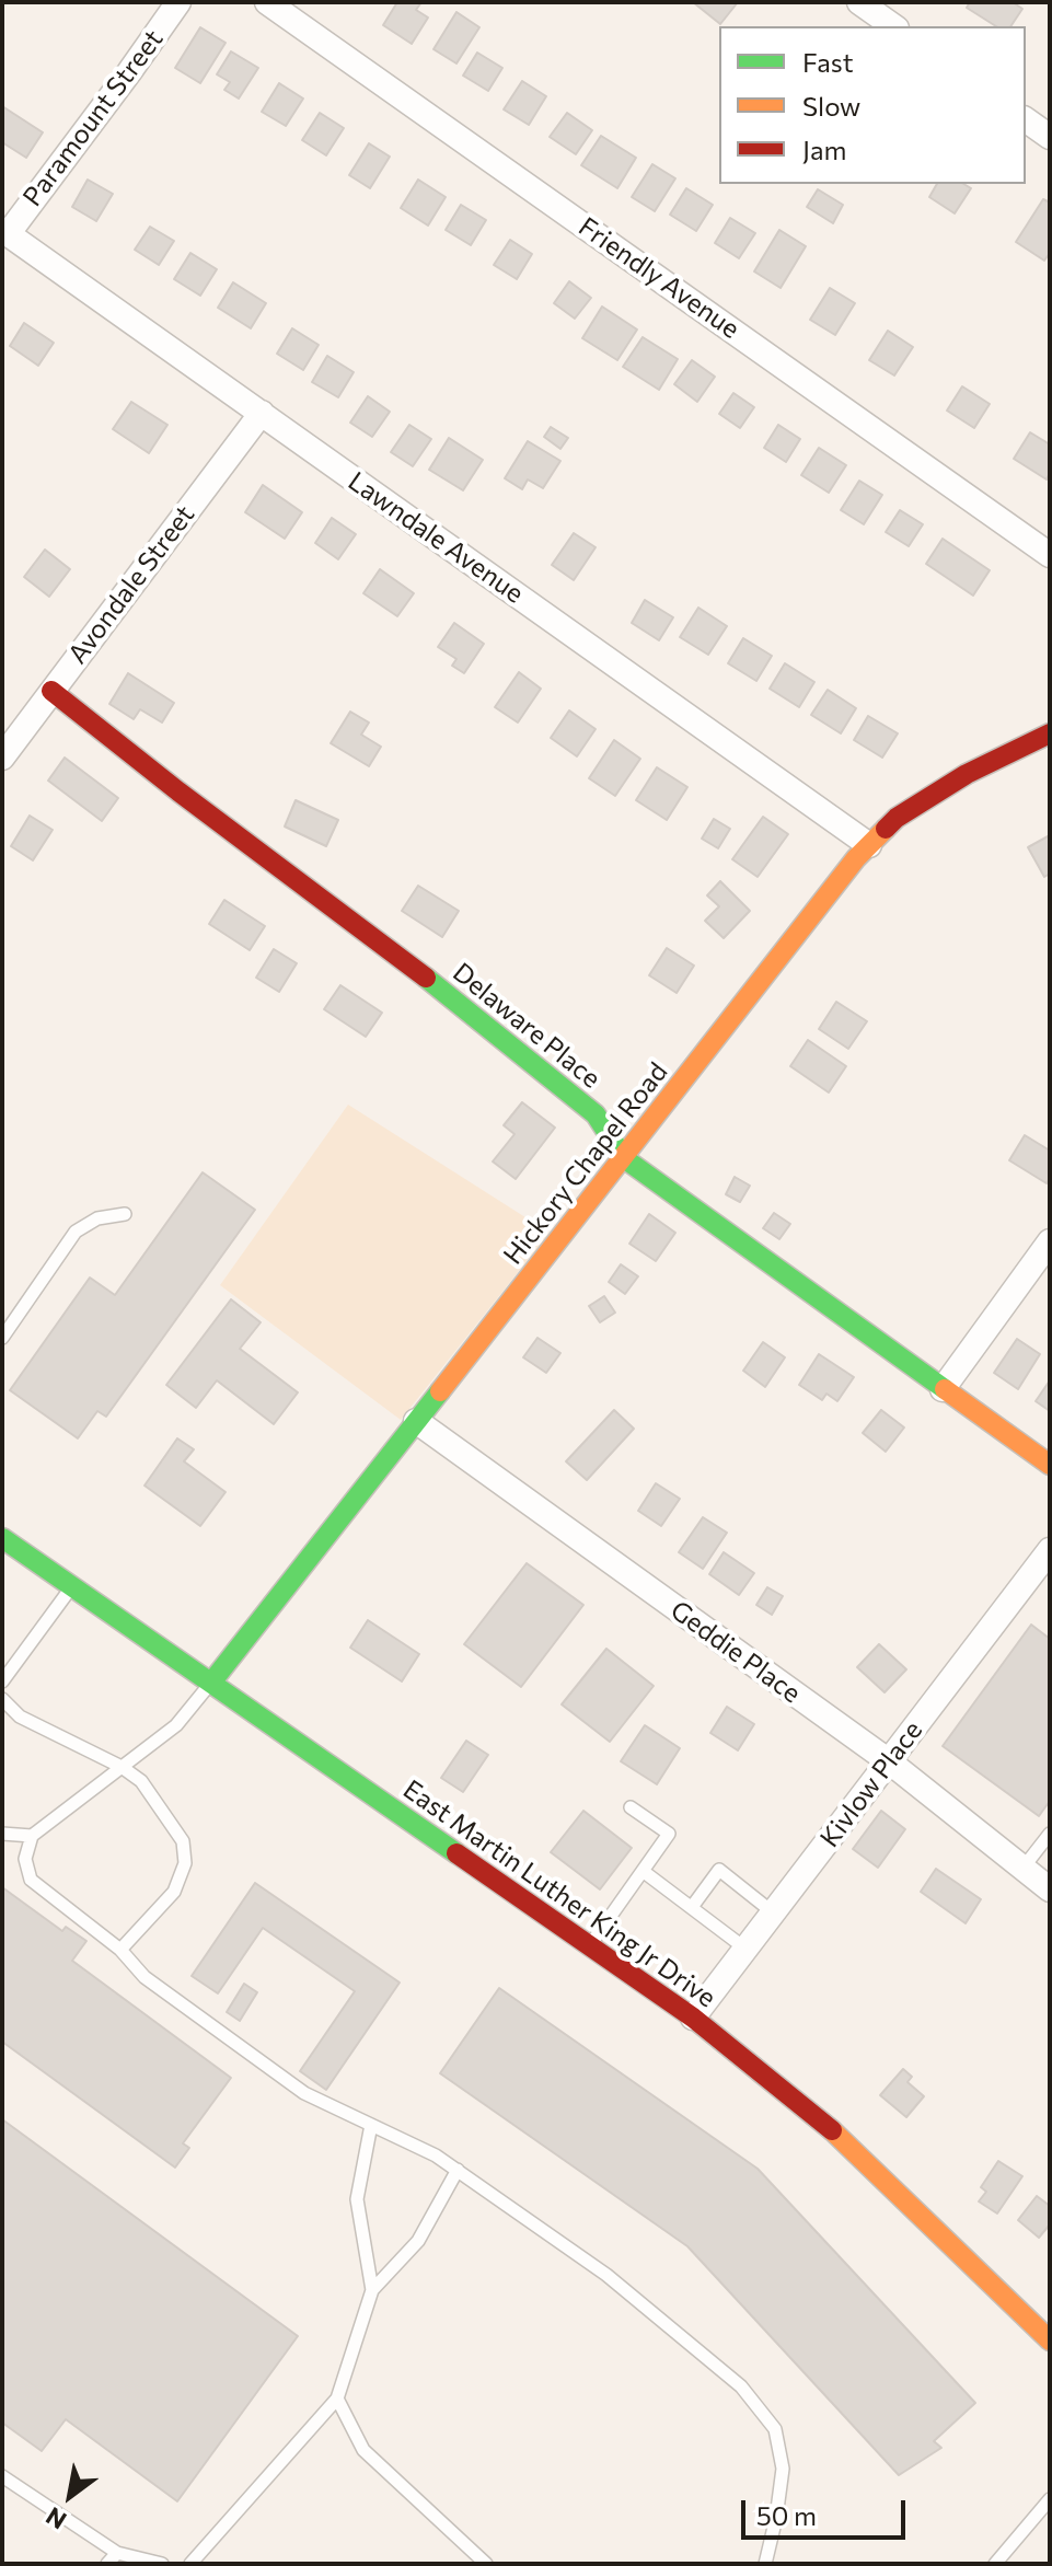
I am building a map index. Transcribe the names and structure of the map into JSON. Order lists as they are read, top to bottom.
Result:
{
  "streets": {
    "street": [
      "Paramount Street",
      "Friendly Avenue",
      "Lawndale Avenue",
      "Avondale Street",
      "Delaware Place",
      "Hickory Chapel Road",
      "Geddie Place",
      "Kivlow Place",
      "East Martin Luther King Jr Drive"
    ]
  },
  "crossings": [
    ["Paramount Street", "Lawndale Avenue"],
    ["Lawndale Avenue", "Avondale Street"],
    ["Lawndale Avenue", "Hickory Chapel Road"],
    ["Avondale Street", "Delaware Place"],
    ["Delaware Place", "Hickory Chapel Road"],
    ["Hickory Chapel Road", "Geddie Place"],
    ["Hickory Chapel Road", "East Martin Luther King Jr Drive"],
    ["Geddie Place", "Kivlow Place"],
    ["Kivlow Place", "East Martin Luther King Jr Drive"]
  ],
  "legend": ["Fast", "Slow", "Jam"],
  "scale_bar": "50 m",
  "north": "bottom left"
}
